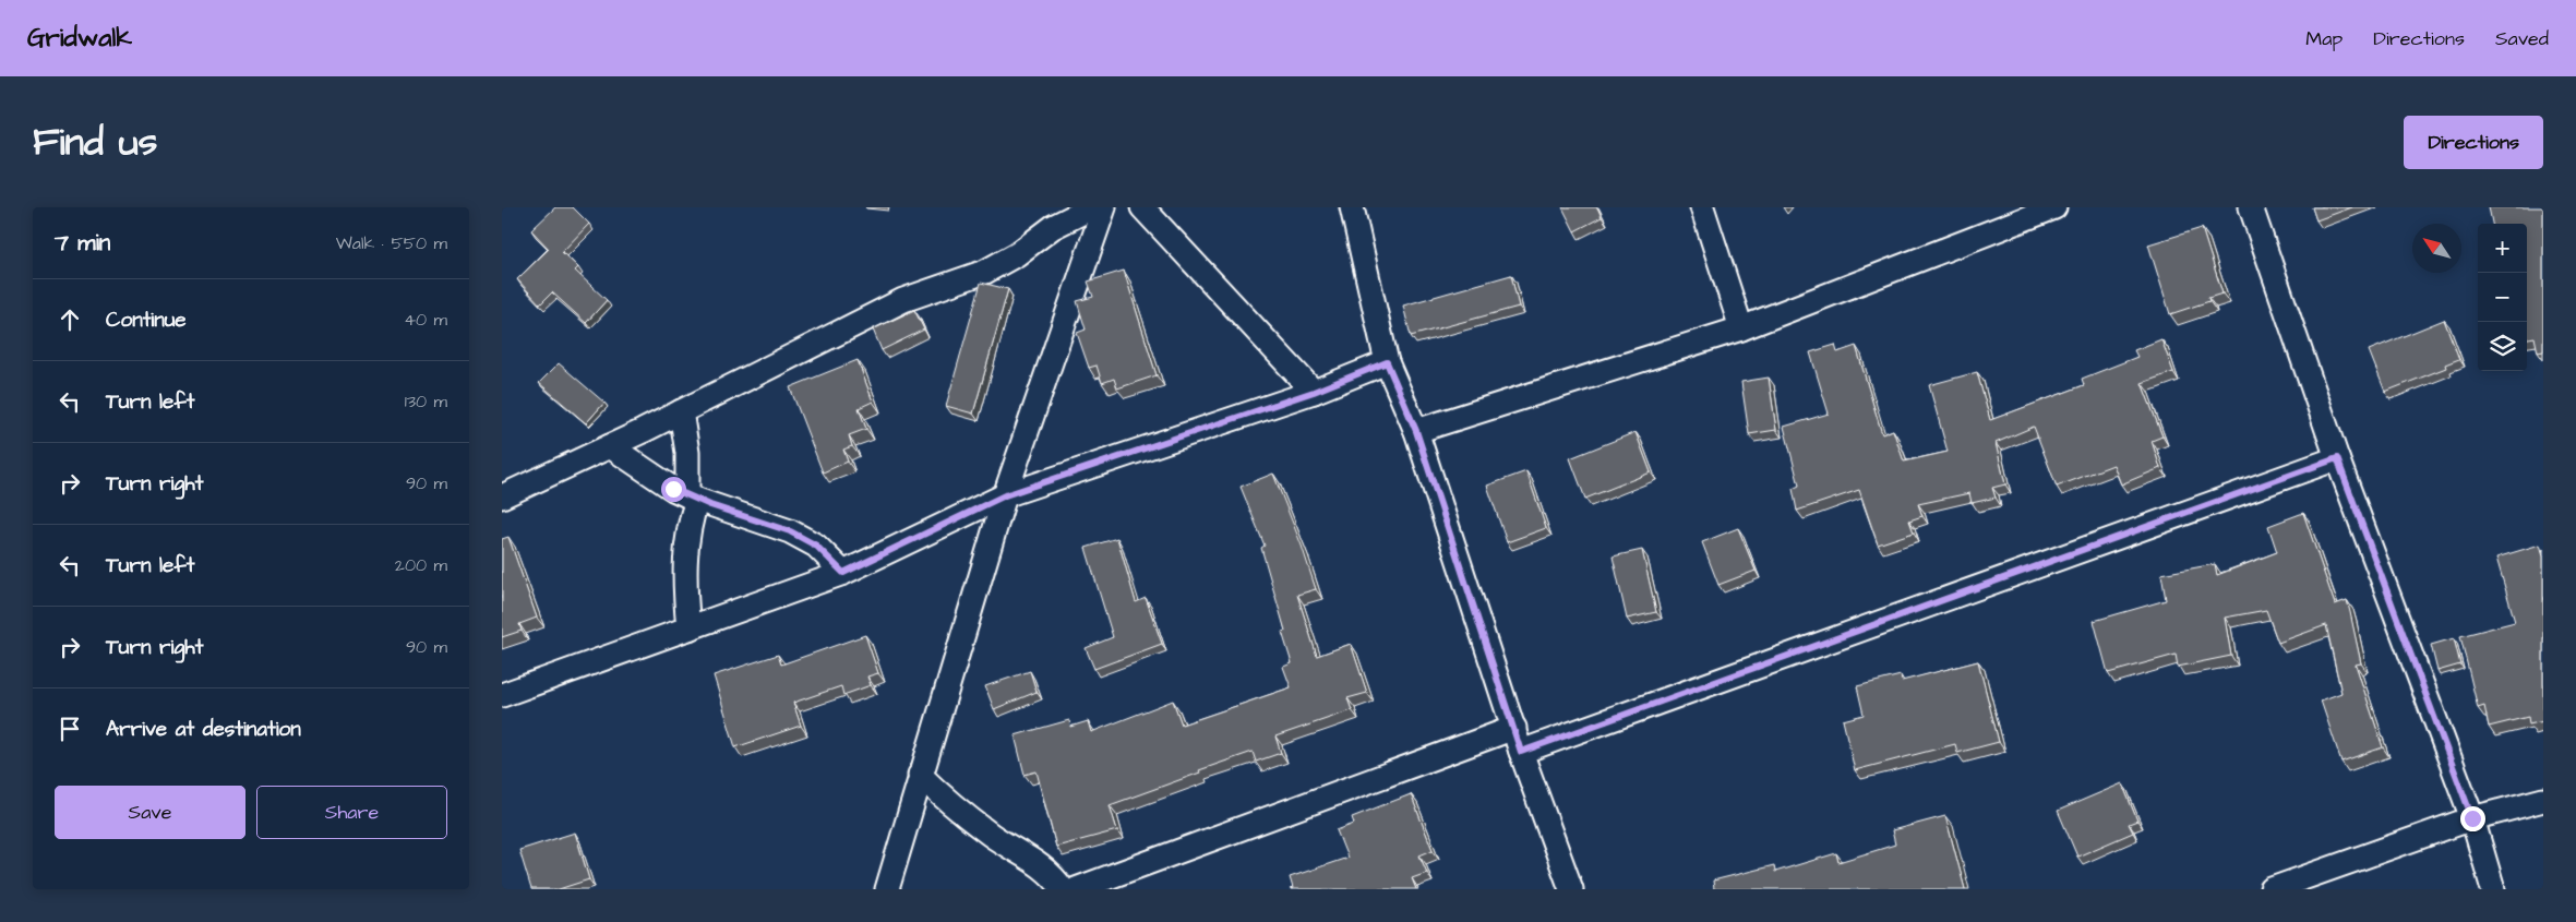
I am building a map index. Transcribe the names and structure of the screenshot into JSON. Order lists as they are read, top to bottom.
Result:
{
  "north": "top left",
  "page": {
    "header": "Gridwalk",
    "nav": ["Map", "Directions", "Saved"],
    "title": "Find us",
    "buttons": [
      "Directions",
      ["Save", "Share"]
    ],
    "heading": ["7 min", "Walk · 550 m"],
    "map_buttons": ["+", "−"],
    "list": [
      ["Continue", "40 m"],
      ["Turn left", "130 m"],
      ["Turn right", "90 m"],
      ["Turn left", "200 m"],
      ["Turn right", "90 m"],
      "Arrive at destination"
    ]
  }
}
